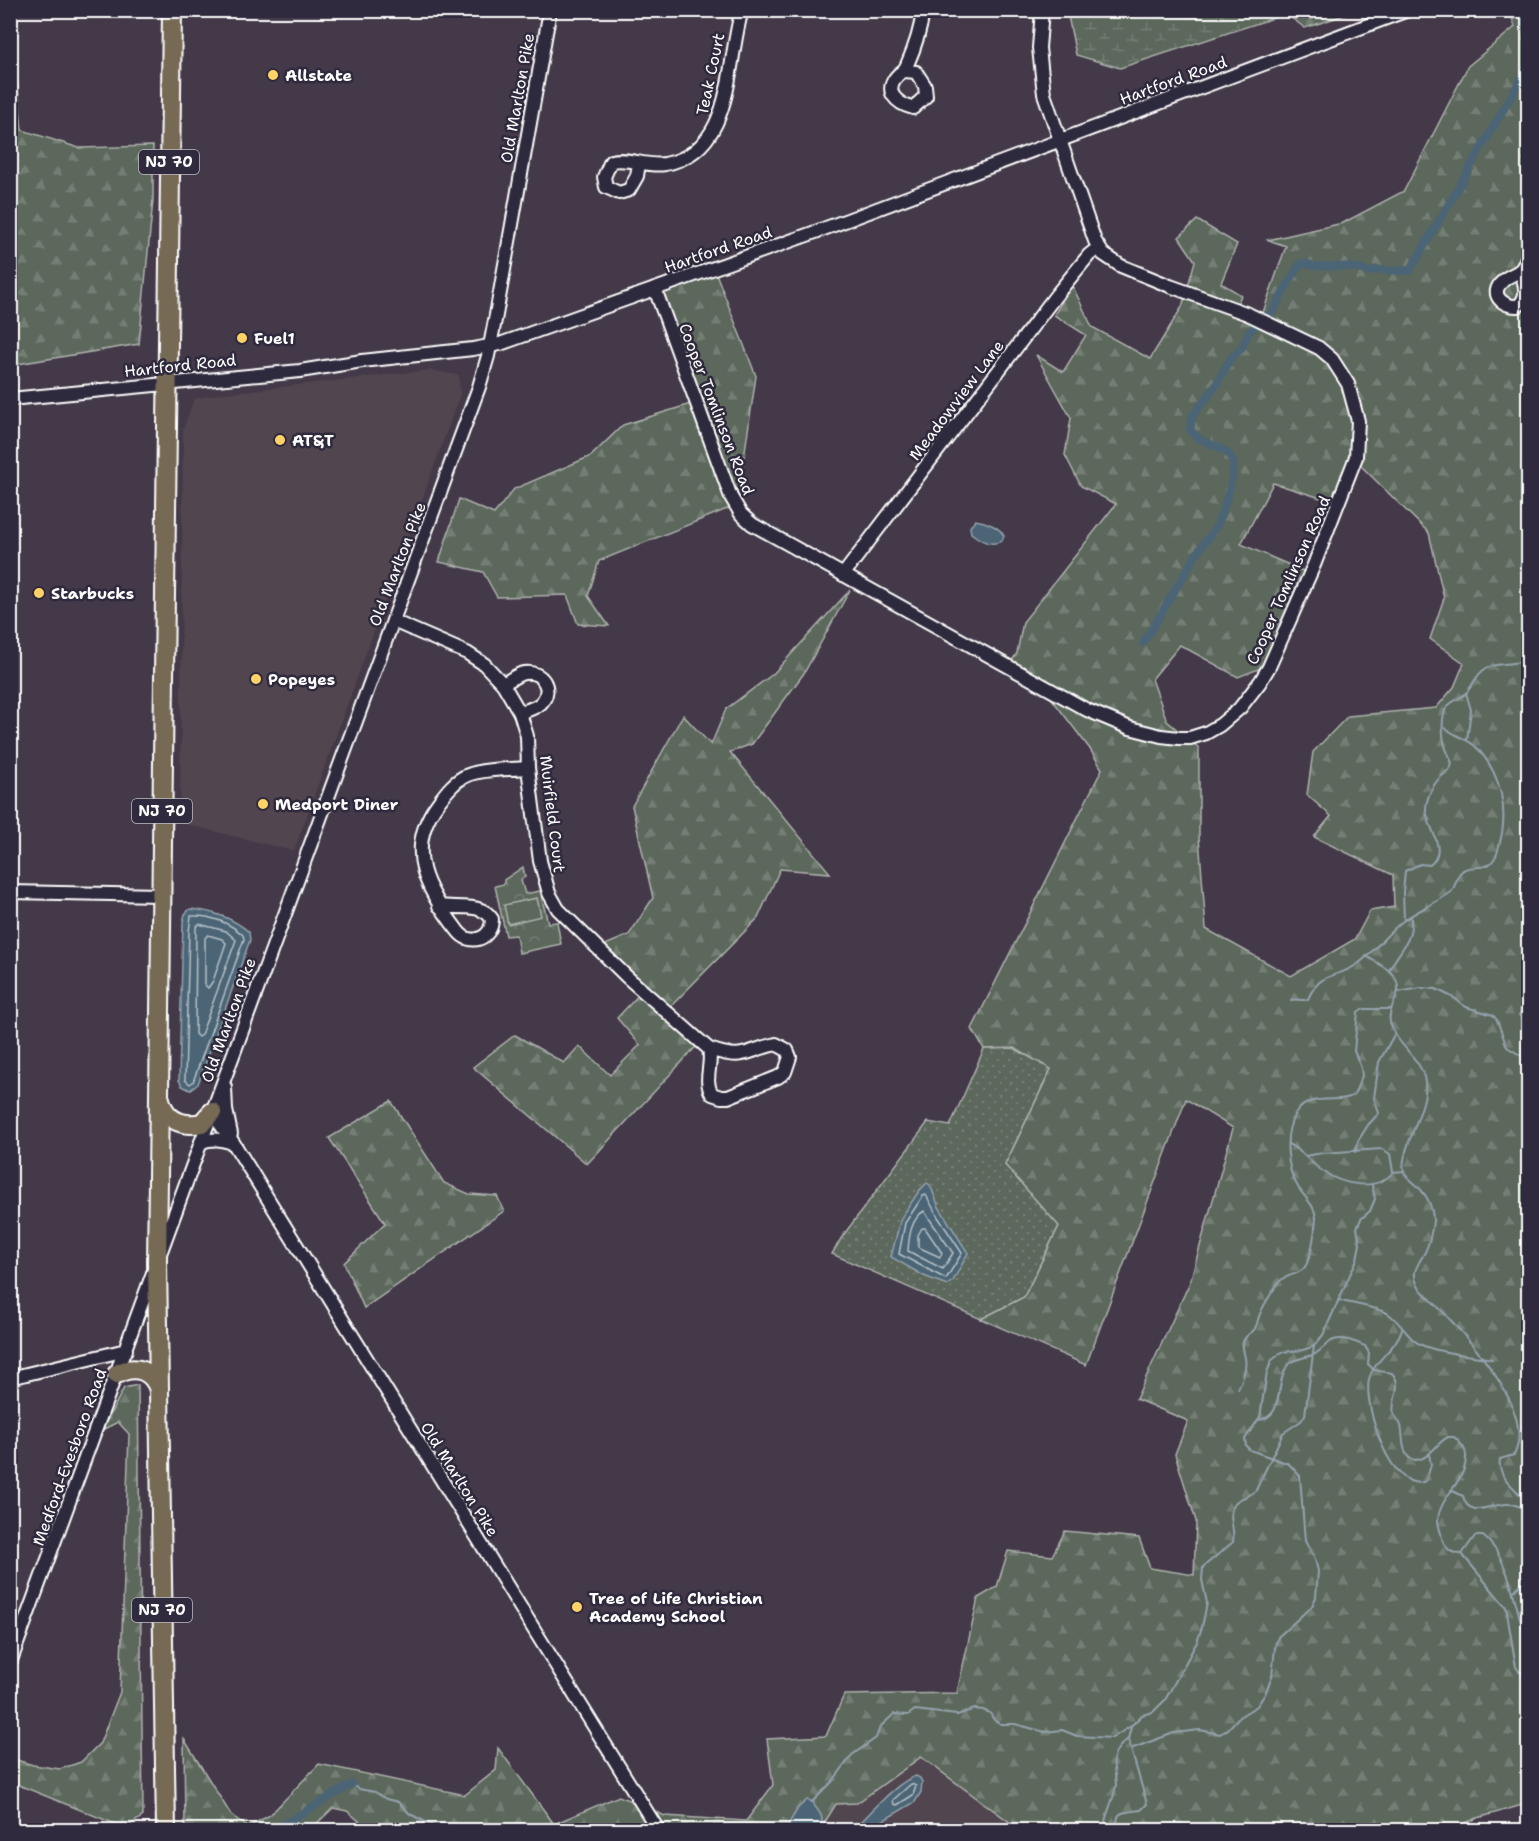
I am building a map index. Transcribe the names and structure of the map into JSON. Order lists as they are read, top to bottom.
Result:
{
  "streets": {
    "highway": ["NJ 70"],
    "street": [
      "Teak Court",
      "Hartford Road",
      "Old Marlton Pike",
      "Meadowview Lane",
      "Cooper Tomlinson Road",
      "Muirfield Court",
      "Medford-Evesboro Road"
    ]
  },
  "crossings": [
    ["Hartford Road", "Old Marlton Pike"],
    ["Hartford Road", "NJ 70"],
    ["Hartford Road", "Cooper Tomlinson Road"],
    ["Old Marlton Pike", "Muirfield Court"],
    ["Old Marlton Pike", "Medford-Evesboro Road"],
    ["NJ 70", "Medford-Evesboro Road"],
    ["Meadowview Lane", "Cooper Tomlinson Road"]
  ],
  "places": [
    "Allstate",
    "Fuel1",
    "AT&T",
    "Starbucks",
    "Popeyes",
    "Medport Diner",
    "Tree of Life Christian Academy School"
  ]
}
